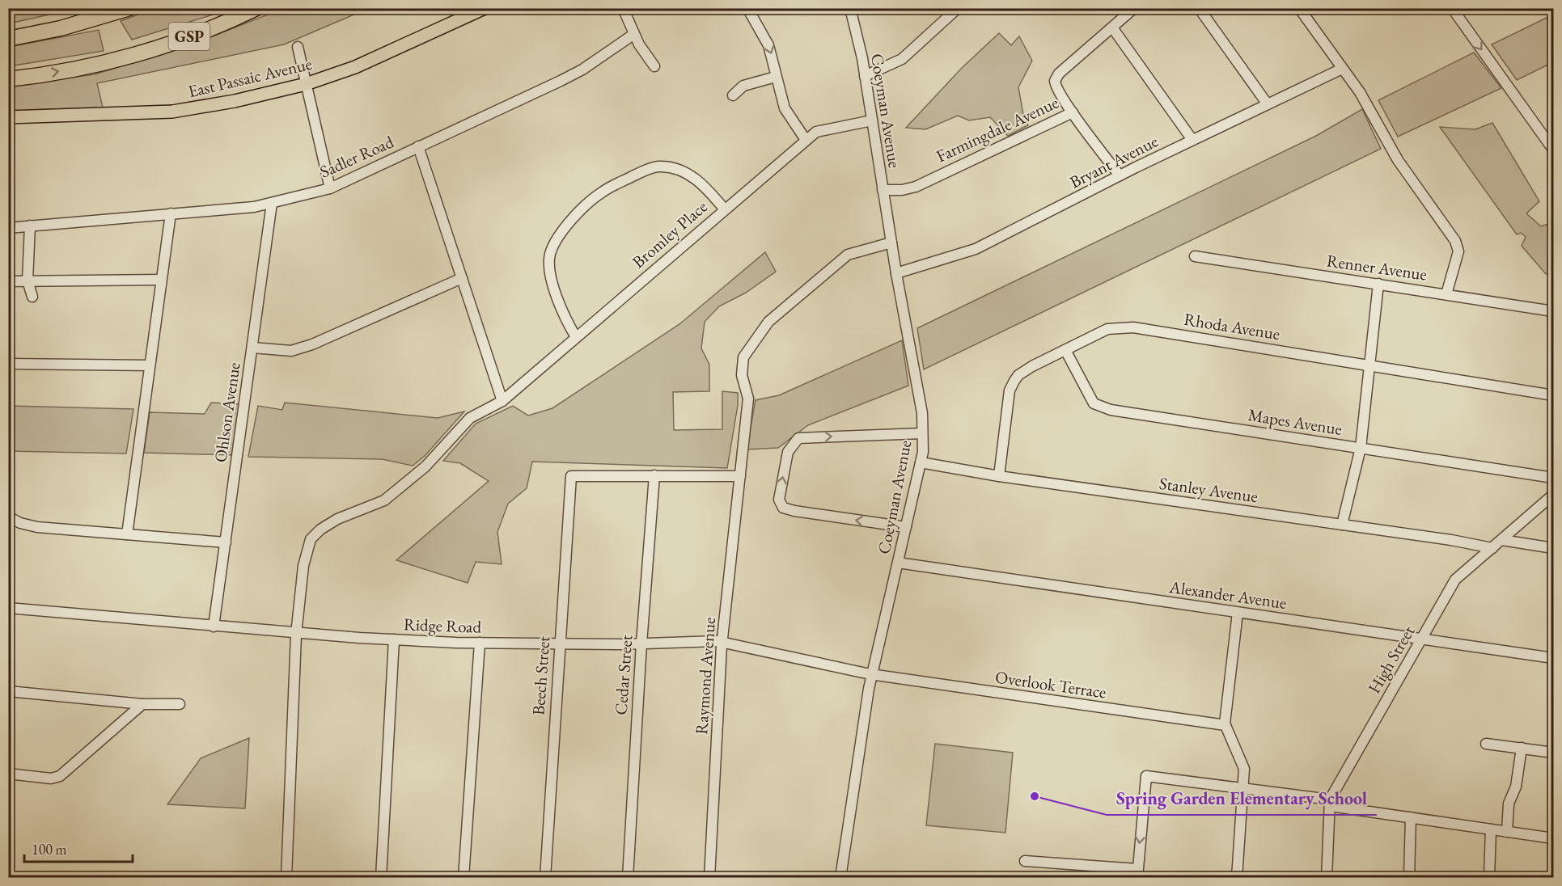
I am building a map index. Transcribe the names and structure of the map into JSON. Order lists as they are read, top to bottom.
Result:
{
  "streets": {
    "highway": ["GSP"],
    "main road": ["East Passaic Avenue"],
    "street": [
      "Coeyman Avenue",
      "Farmingdale Avenue",
      "Sadler Road",
      "Bryant Avenue",
      "Bromley Place",
      "Renner Avenue",
      "Rhoda Avenue",
      "Ohlson Avenue",
      "Mapes Avenue",
      "Stanley Avenue",
      "Alexander Avenue",
      "Ridge Road",
      "High Street",
      "Cedar Street",
      "Beech Street",
      "Raymond Avenue",
      "Overlook Terrace"
    ]
  },
  "crossings": [
    ["Coeyman Avenue", "Farmingdale Avenue"],
    ["Coeyman Avenue", "Bryant Avenue"],
    ["Coeyman Avenue", "Bromley Place"],
    ["Coeyman Avenue", "Stanley Avenue"],
    ["Coeyman Avenue", "Alexander Avenue"],
    ["Coeyman Avenue", "Ridge Road"],
    ["Coeyman Avenue", "Raymond Avenue"],
    ["Coeyman Avenue", "Overlook Terrace"],
    ["Sadler Road", "Ohlson Avenue"],
    ["Bromley Place", "Ridge Road"],
    ["Rhoda Avenue", "Mapes Avenue"],
    ["Rhoda Avenue", "Stanley Avenue"],
    ["Ohlson Avenue", "Ridge Road"],
    ["Stanley Avenue", "High Street"],
    ["Alexander Avenue", "High Street"],
    ["Ridge Road", "Cedar Street"],
    ["Ridge Road", "Beech Street"],
    ["Ridge Road", "Raymond Avenue"],
    ["Ridge Road", "Overlook Terrace"],
    ["Cedar Street", "Beech Street"]
  ],
  "places": ["Spring Garden Elementary School"],
  "scale_bar": "100 m"
}
